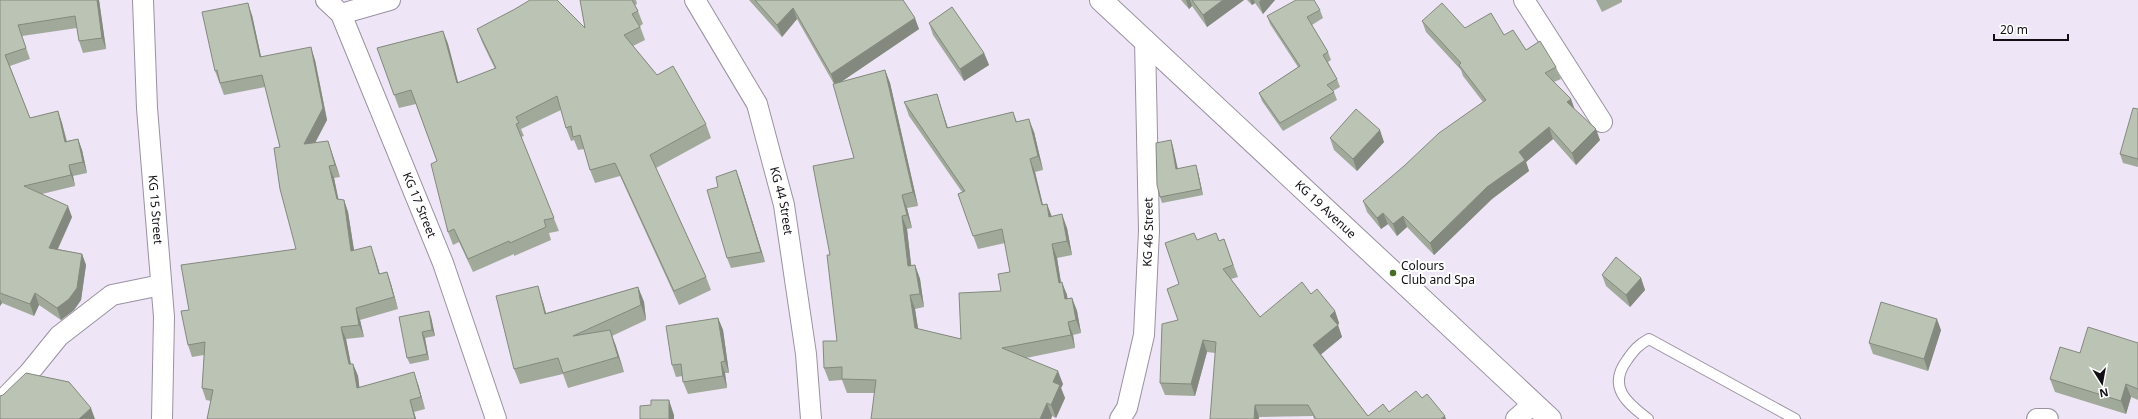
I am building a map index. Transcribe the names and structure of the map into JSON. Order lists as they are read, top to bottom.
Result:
{
  "streets": {
    "main road": ["KG 19 Avenue"],
    "street": [
      "KG 44 Street",
      "KG 17 Street",
      "KG 15 Street",
      "KG 46 Street"
    ]
  },
  "crossings": [
    ["KG 19 Avenue", "KG 46 Street"]
  ],
  "places": ["Colours Club and Spa"],
  "scale_bar": "20 m",
  "north": "bottom"
}
